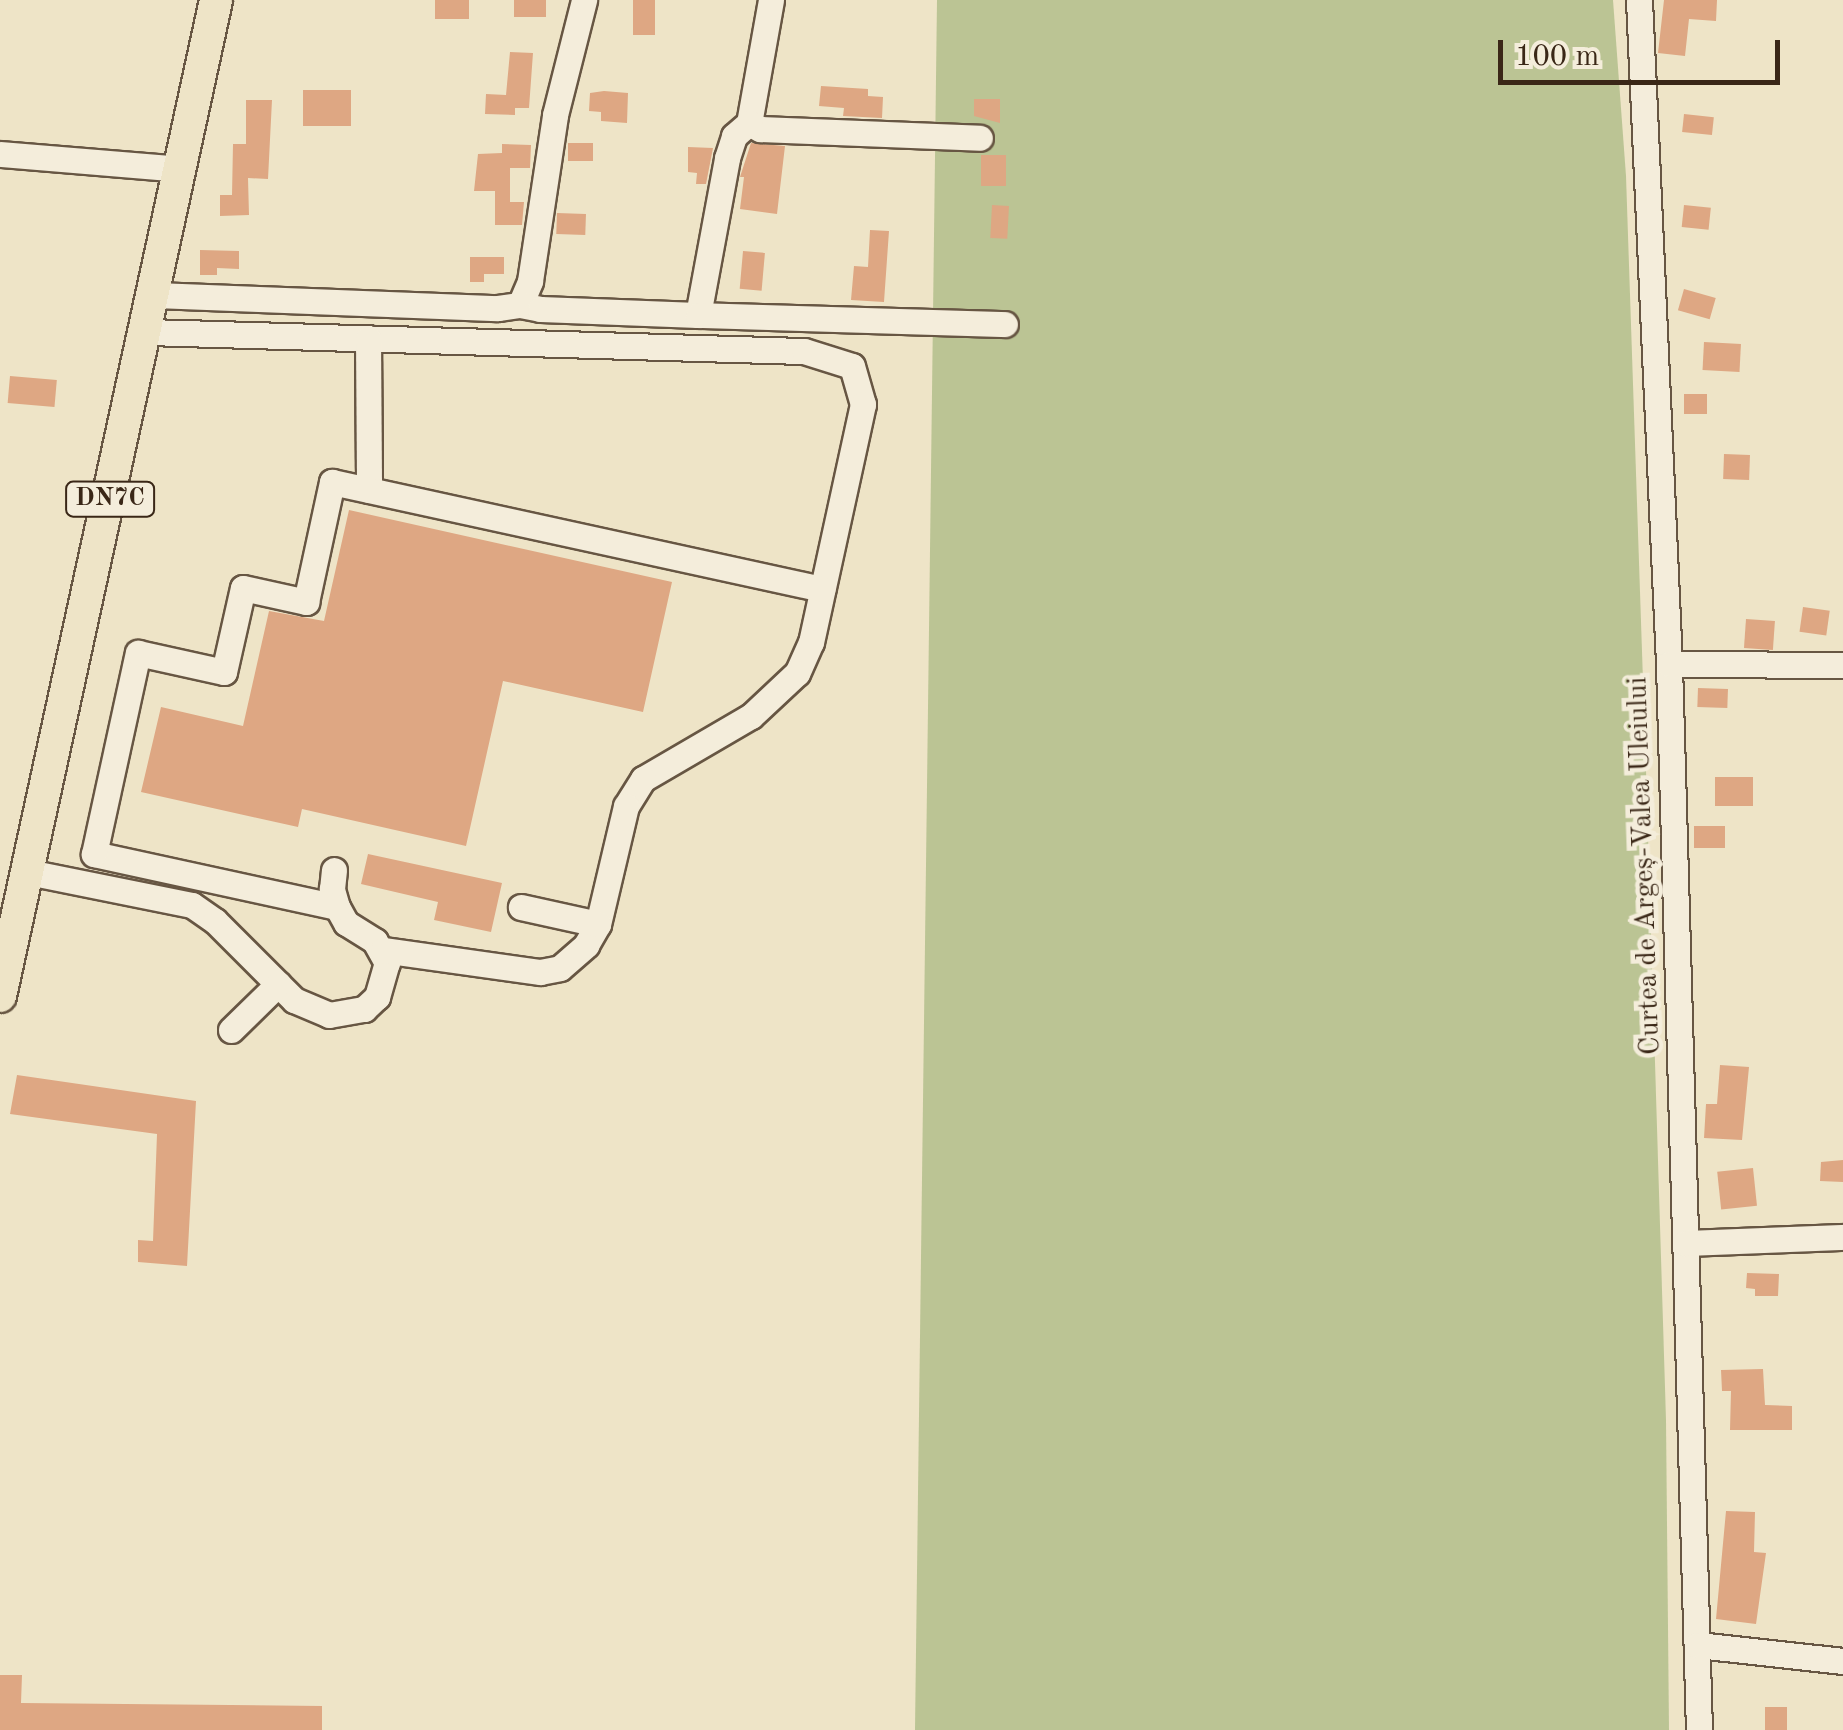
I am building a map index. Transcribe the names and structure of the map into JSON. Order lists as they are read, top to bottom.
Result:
{
  "streets": {
    "main road": ["DN7C"],
    "street": ["Curtea de Argeș-Valea Uleiului"]
  },
  "scale_bar": "100 m"
}
